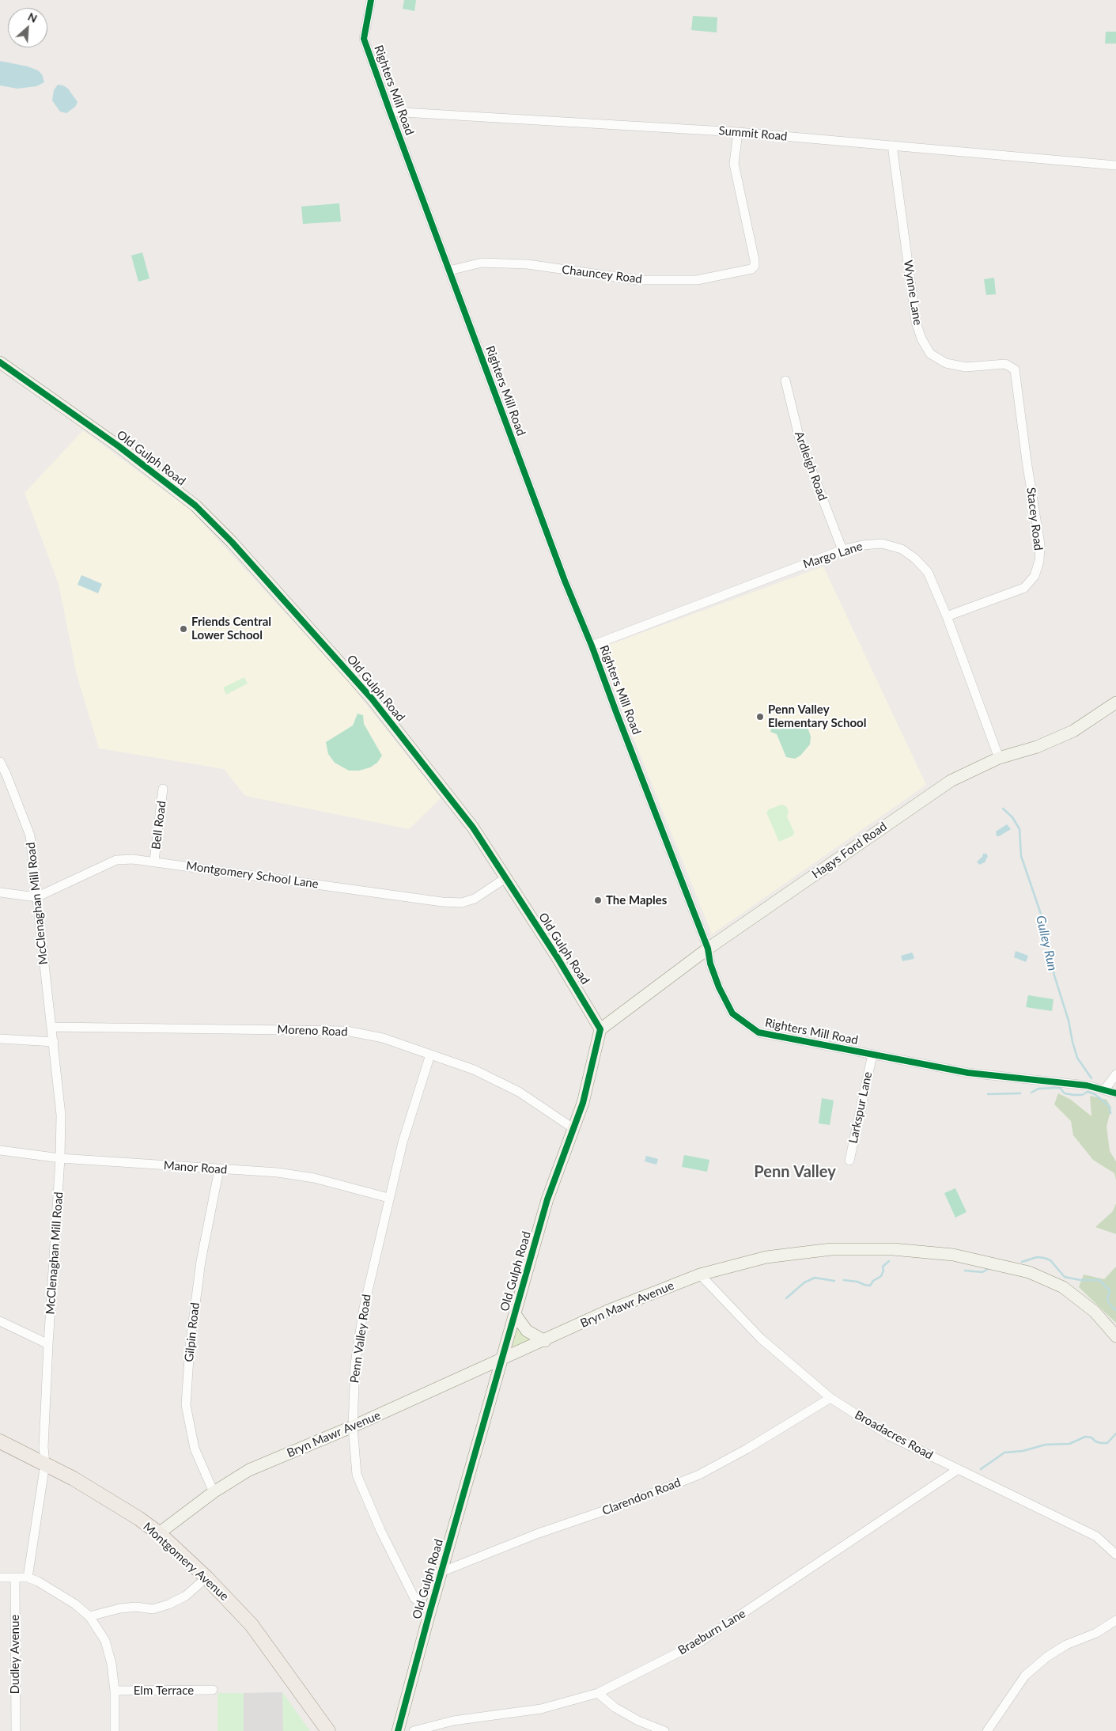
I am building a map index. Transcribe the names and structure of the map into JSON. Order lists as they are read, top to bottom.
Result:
{
  "streets": {
    "main road": ["Montgomery Avenue"],
    "street": [
      "Righters Mill Road",
      "Summit Road",
      "Chauncey Road",
      "Wynne Lane",
      "Old Gulph Road",
      "Ardleigh Road",
      "Stacey Road",
      "Margo Lane",
      "Bell Road",
      "Hagys Ford Road",
      "Montgomery School Lane",
      "McClenaghan Mill Road",
      "Moreno Road",
      "Larkspur Lane",
      "Manor Road",
      "Bryn Mawr Avenue",
      "Gilpin Road",
      "Penn Valley Road",
      "Broadacres Road",
      "Clarendon Road",
      "Braeburn Lane",
      "Dudley Avenue",
      "Elm Terrace"
    ]
  },
  "crossings": [
    ["Righters Mill Road", "Summit Road"],
    ["Righters Mill Road", "Chauncey Road"],
    ["Righters Mill Road", "Margo Lane"],
    ["Righters Mill Road", "Hagys Ford Road"],
    ["Righters Mill Road", "Larkspur Lane"],
    ["Summit Road", "Chauncey Road"],
    ["Summit Road", "Wynne Lane"],
    ["Wynne Lane", "Stacey Road"],
    ["Old Gulph Road", "Hagys Ford Road"],
    ["Old Gulph Road", "Montgomery School Lane"],
    ["Old Gulph Road", "Moreno Road"],
    ["Old Gulph Road", "Bryn Mawr Avenue"],
    ["Old Gulph Road", "Penn Valley Road"],
    ["Old Gulph Road", "Clarendon Road"],
    ["Ardleigh Road", "Margo Lane"],
    ["Stacey Road", "Margo Lane"],
    ["Margo Lane", "Hagys Ford Road"],
    ["Bell Road", "Montgomery School Lane"],
    ["Montgomery School Lane", "McClenaghan Mill Road"],
    ["McClenaghan Mill Road", "Moreno Road"],
    ["McClenaghan Mill Road", "Manor Road"],
    ["McClenaghan Mill Road", "Montgomery Avenue"],
    ["Moreno Road", "Penn Valley Road"],
    ["Manor Road", "Gilpin Road"],
    ["Manor Road", "Penn Valley Road"],
    ["Bryn Mawr Avenue", "Gilpin Road"],
    ["Bryn Mawr Avenue", "Penn Valley Road"],
    ["Bryn Mawr Avenue", "Broadacres Road"],
    ["Bryn Mawr Avenue", "Montgomery Avenue"],
    ["Broadacres Road", "Clarendon Road"],
    ["Broadacres Road", "Braeburn Lane"]
  ],
  "districts": ["Penn Valley"],
  "water": ["Gulley Run"],
  "places": ["Friends Central Lower School", "Penn Valley Elementary School", "The Maples"],
  "north": "top right"
}
